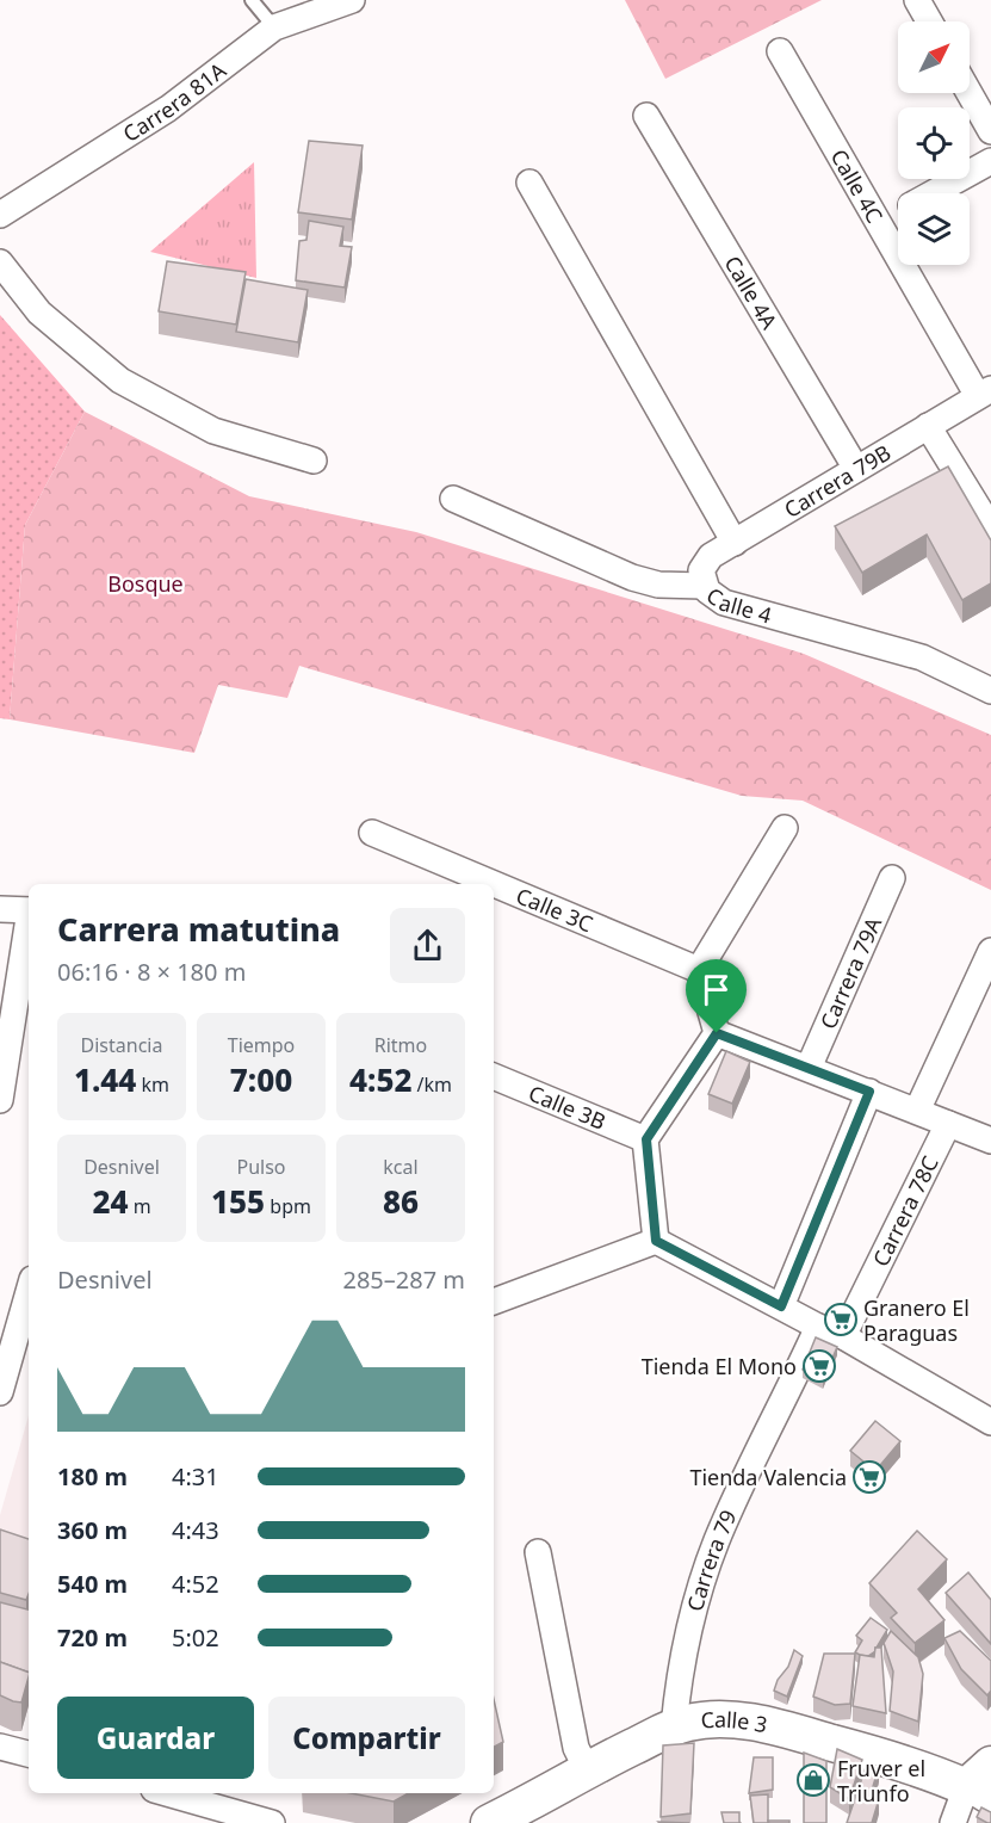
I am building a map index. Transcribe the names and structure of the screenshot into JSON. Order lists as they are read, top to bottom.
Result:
{
  "streets": {
    "main road": ["Calle 3"],
    "street": [
      "Carrera 81A",
      "Calle 4C",
      "Calle 4A",
      "Carrera 79B",
      "Calle 4",
      "Calle 3C",
      "Carrera 79A",
      "Calle 3B",
      "Carrera 78C",
      "Carrera 79"
    ]
  },
  "crossings": [
    ["Calle 4C", "Carrera 79B"],
    ["Calle 4A", "Carrera 79B"],
    ["Carrera 79B", "Calle 4"],
    ["Carrera 79", "Calle 3"]
  ],
  "parks": ["Bosque"],
  "places": {
    "supermarket": ["Granero El Paraguas", "Tienda El Mono", "Tienda Valencia"],
    "shop": ["Fruver el Triunfo"]
  },
  "north": "top right",
  "page": {
    "heading": ["Carrera matutina", "06:16 · 8 × 180 m"],
    "stats": [
      ["Distancia", "1.44 km"],
      ["Tiempo", "7:00"],
      ["Ritmo", "4:52 /km"],
      ["Desnivel", "24 m"],
      ["Pulso", "155 bpm"],
      ["kcal", "86"]
    ],
    "chart": ["Desnivel", "285–287 m"],
    "list": [
      {
        "name": "180 m",
        "note": "4:31"
      },
      {
        "name": "360 m",
        "note": "4:43"
      },
      {
        "name": "540 m",
        "note": "4:52"
      },
      {
        "name": "720 m",
        "note": "5:02"
      }
    ],
    "buttons": ["Guardar", "Compartir"]
  }
}
